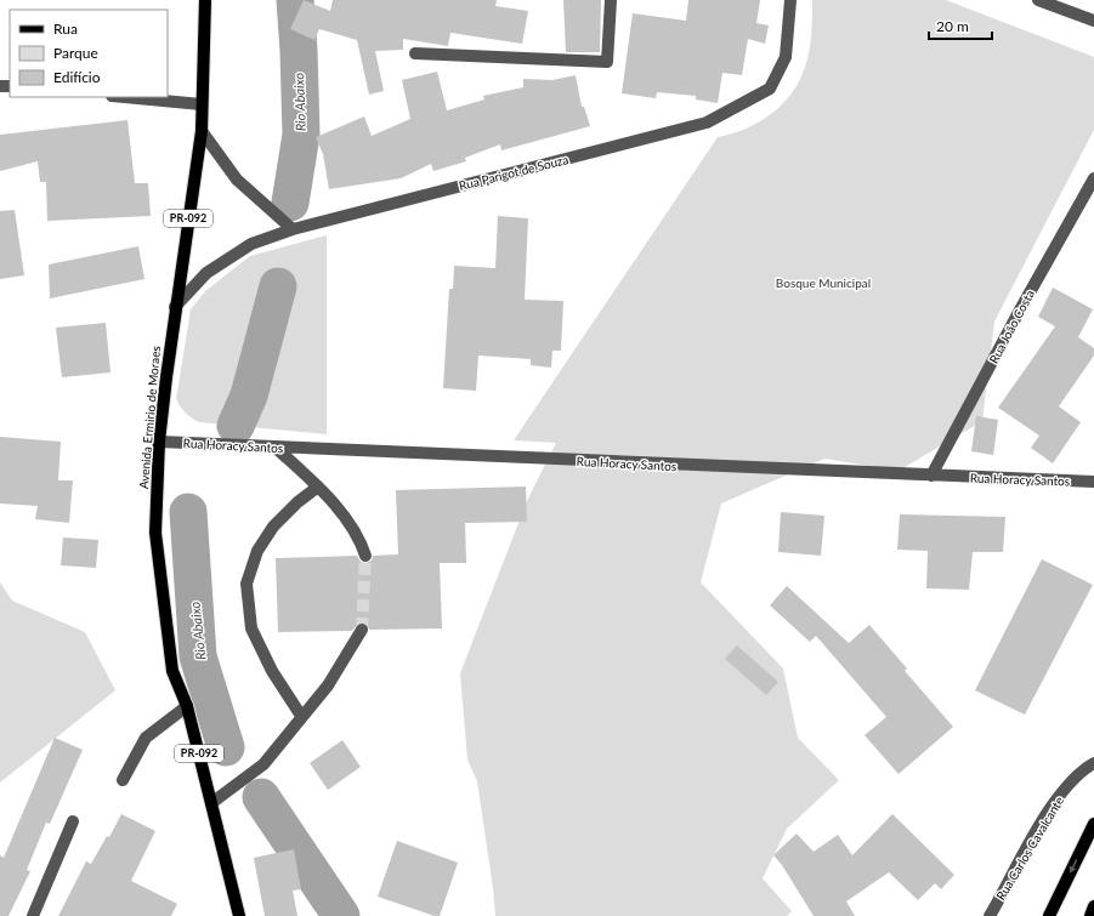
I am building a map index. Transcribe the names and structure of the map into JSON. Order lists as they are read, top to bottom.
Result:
{
  "streets": {
    "main road": ["PR-092", "Avenida Ermirio de Moraes"],
    "street": [
      "Rua Parigot de Souza",
      "Rua João Costa",
      "Rua Horacy Santos",
      "Rua Carlos Cavalcante"
    ]
  },
  "crossings": [
    ["Rua Parigot de Souza", "Avenida Ermirio de Moraes"],
    ["Rua João Costa", "Rua Horacy Santos"],
    ["Avenida Ermirio de Moraes", "Rua Horacy Santos"]
  ],
  "water": ["Rio Abaixo"],
  "parks": ["Bosque Municipal"],
  "legend": ["Rua", "Parque", "Edifício"],
  "scale_bar": "20 m"
}
